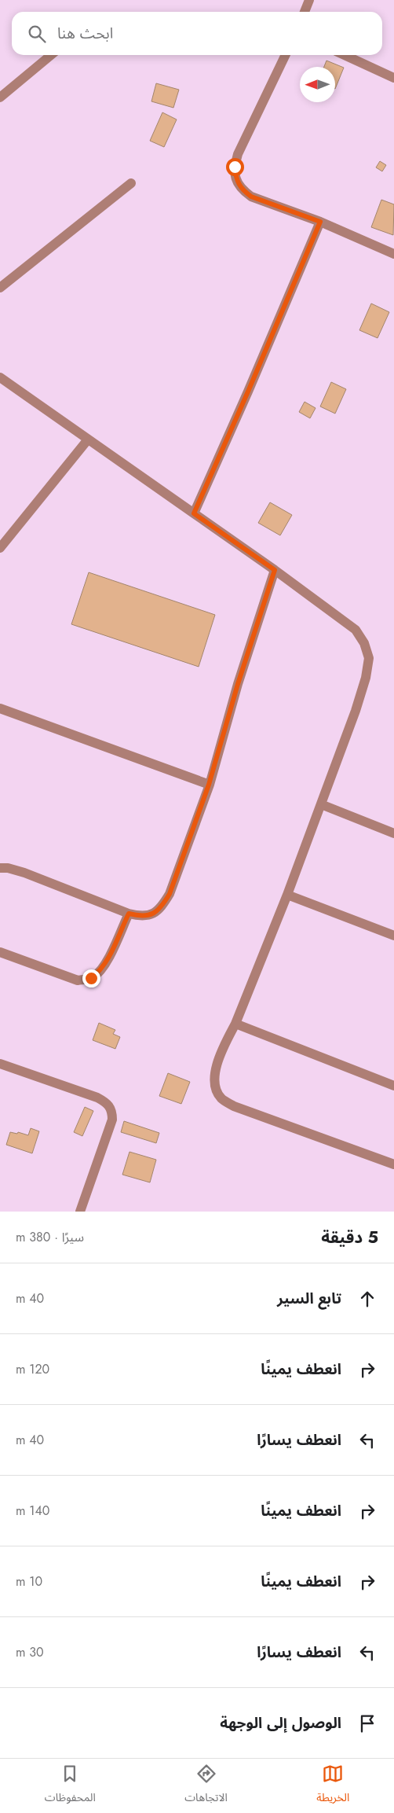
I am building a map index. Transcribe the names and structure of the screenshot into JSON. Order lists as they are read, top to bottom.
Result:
{
  "north": "left",
  "page": {
    "search": "ابحث هنا",
    "heading": ["5 دقيقة", "سيرًا · 380 m"],
    "list": [
      ["تابع السير", "40 m"],
      ["انعطف يمينًا", "120 m"],
      ["انعطف يسارًا", "40 m"],
      ["انعطف يمينًا", "140 m"],
      ["انعطف يمينًا", "10 m"],
      ["انعطف يسارًا", "30 m"],
      "الوصول إلى الوجهة"
    ],
    "nav": ["الخريطة", "الاتجاهات", "المحفوظات"]
  }
}
